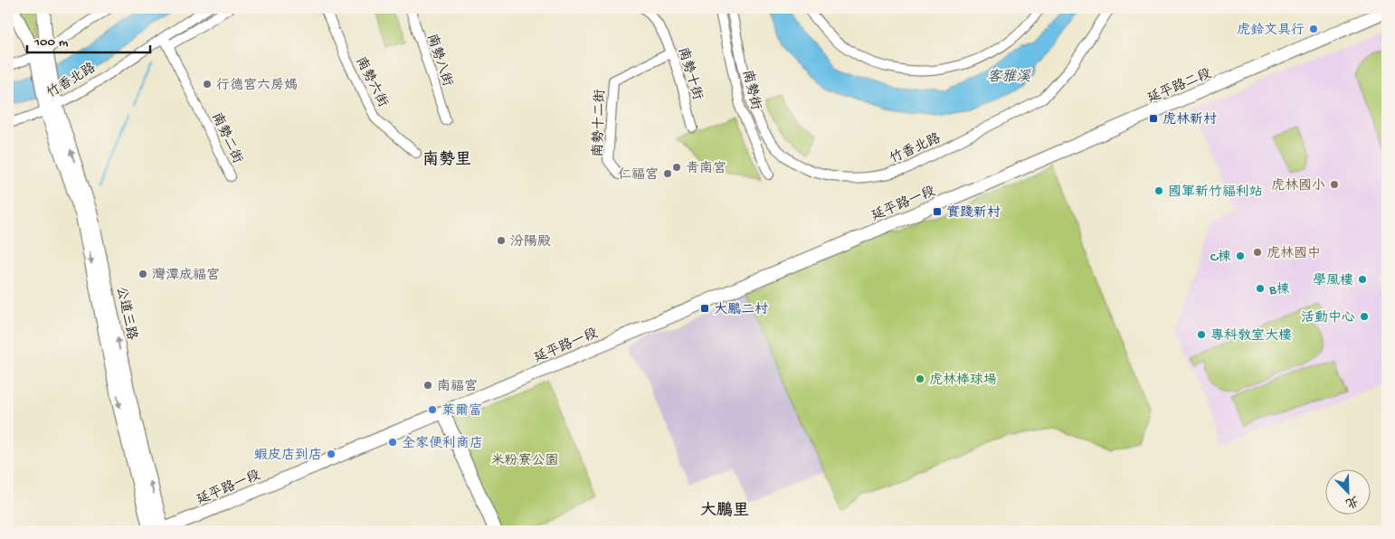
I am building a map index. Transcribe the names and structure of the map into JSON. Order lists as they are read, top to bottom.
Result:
{
  "streets": {
    "street": [
      "南勢八街",
      "南勢十街",
      "竹香北路",
      "南勢六街",
      "延平路二段",
      "南勢街",
      "南勢十二街",
      "南勢二街",
      "延平路一段",
      "公道三路"
    ]
  },
  "crossings": [
    ["南勢十街", "南勢十二街"],
    ["竹香北路", "南勢二街"],
    ["竹香北路", "公道三路"],
    ["延平路二段", "延平路一段"],
    ["延平路一段", "公道三路"]
  ],
  "districts": ["南勢里", "大鵬里"],
  "water": ["客雅溪"],
  "parks": ["米粉寮公園"],
  "places": {
    "other": [
      "虎鈴文具行",
      "行德宮六房媽",
      "青南宫",
      "仁福宫",
      "虎林國小",
      "國軍新竹福利站",
      "汾陽殿",
      "虎林國中",
      "C棟",
      "灣潭成福宮",
      "學風樓",
      "B棟",
      "活動中心",
      "專科教室大樓",
      "虎林棒球場",
      "南福宮",
      "萊爾富",
      "全家便利商店",
      "蝦皮店到店"
    ],
    "transit": ["虎林新村", "實踐新村", "大鵬二村"]
  },
  "scale_bar": "100 m",
  "north": "bottom right"
}
